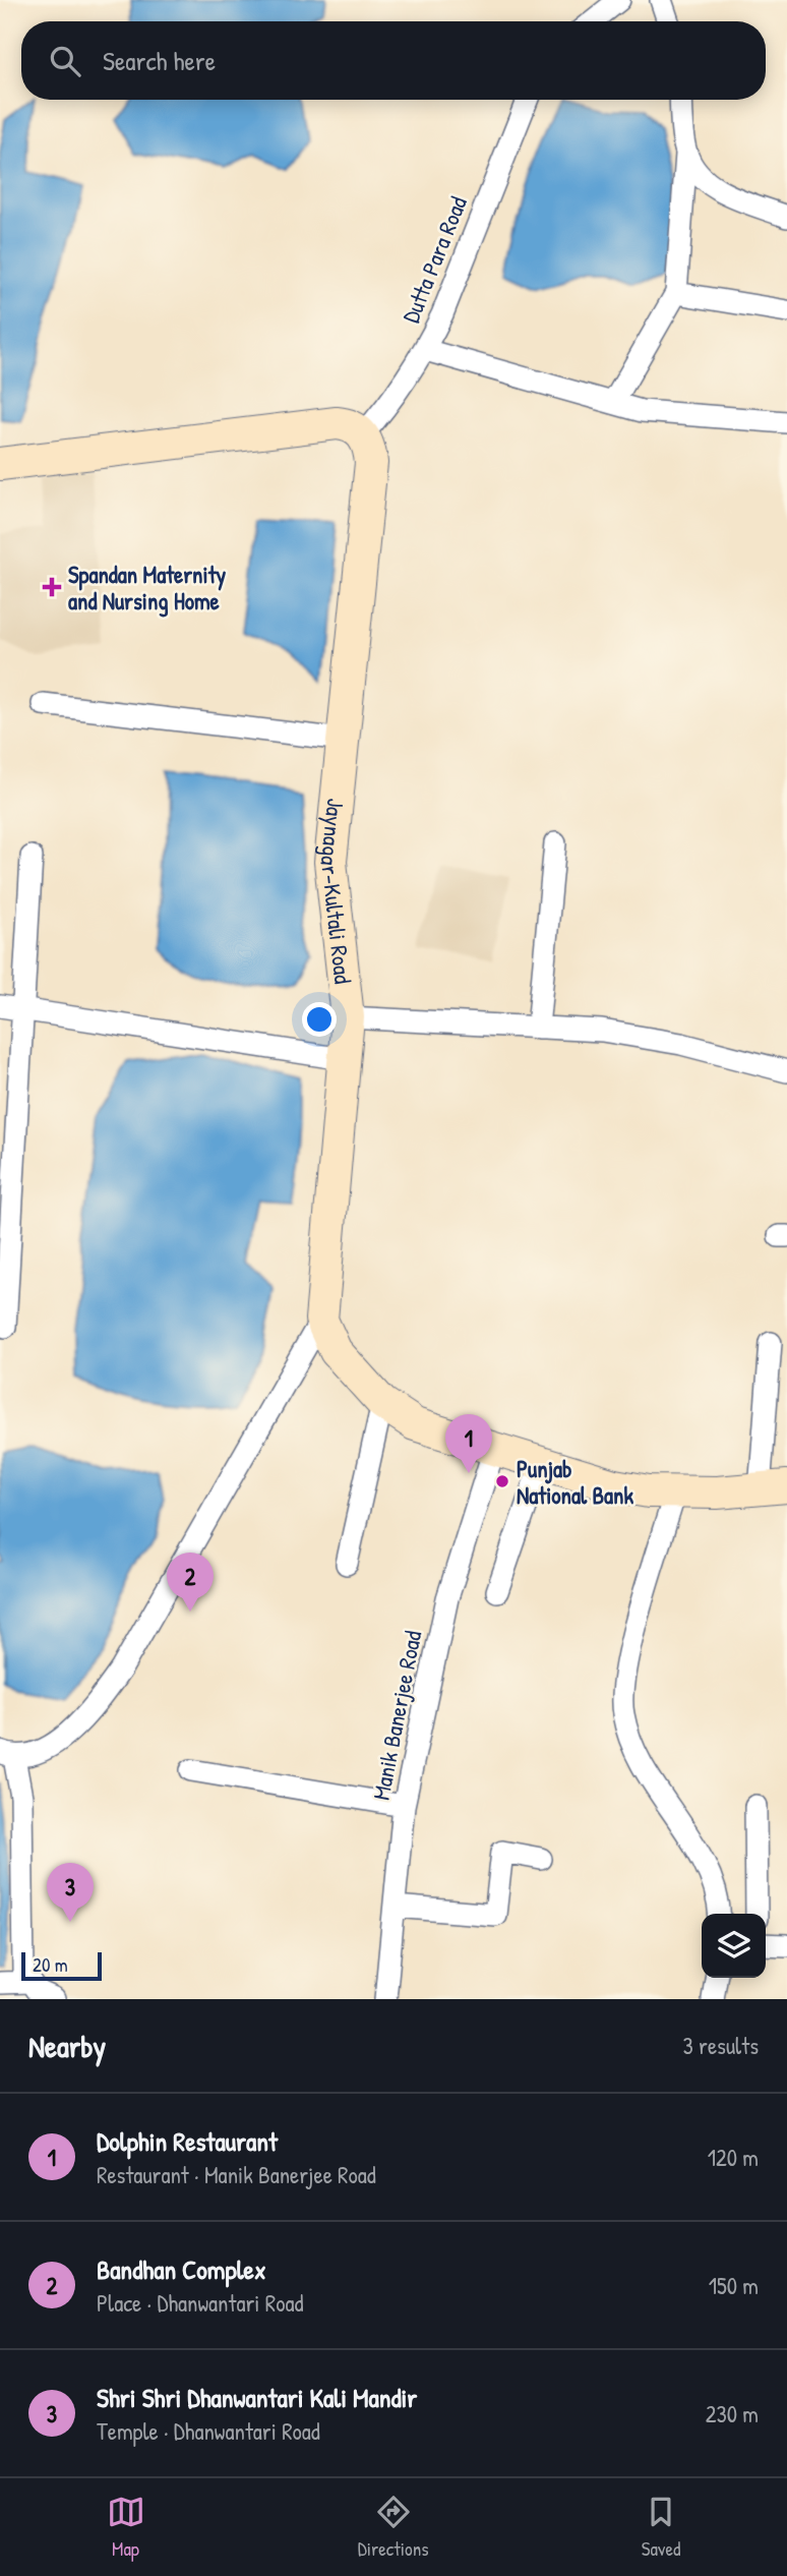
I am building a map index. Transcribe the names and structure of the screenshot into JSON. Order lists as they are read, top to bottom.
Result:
{
  "streets": {
    "main road": ["Jaynagar-Kultali Road"],
    "street": ["Dutta Para Road", "Manik Banerjee Road"]
  },
  "crossings": [
    ["Dutta Para Road", "Jaynagar-Kultali Road"],
    ["Jaynagar-Kultali Road", "Manik Banerjee Road"]
  ],
  "places": {
    "health": ["Spandan Maternity and Nursing Home"],
    "other": ["Punjab National Bank"]
  },
  "scale_bar": "20 m",
  "page": {
    "search": "Search here",
    "pins": ["1", "2", "3"],
    "scale": "20 m",
    "heading": ["Nearby", "3 results"],
    "list": [
      {
        "mark": "1",
        "name": "Dolphin Restaurant",
        "note": "Restaurant · Manik Banerjee Road",
        "value": "120 m"
      },
      {
        "mark": "2",
        "name": "Bandhan Complex",
        "note": "Place · Dhanwantari Road",
        "value": "150 m"
      },
      {
        "mark": "3",
        "name": "Shri Shri Dhanwantari Kali Mandir",
        "note": "Temple · Dhanwantari Road",
        "value": "230 m"
      }
    ],
    "nav": ["Map", "Directions", "Saved"]
  }
}
